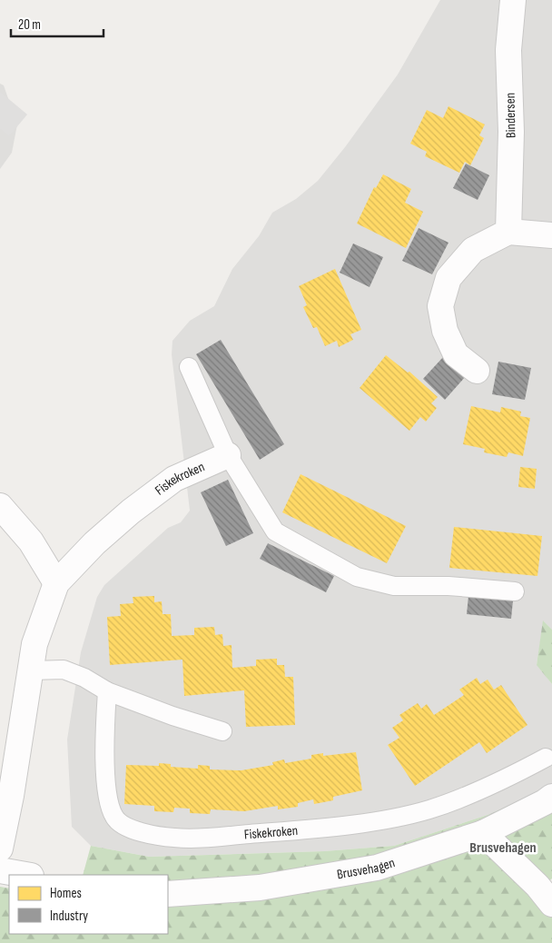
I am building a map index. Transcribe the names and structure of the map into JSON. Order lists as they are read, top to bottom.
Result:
{
  "streets": {
    "street": ["Bindersen", "Fiskekroken", "Brusvehagen"]
  },
  "districts": ["Brusvehagen"],
  "legend": ["Homes", "Industry"],
  "scale_bar": "20 m"
}
